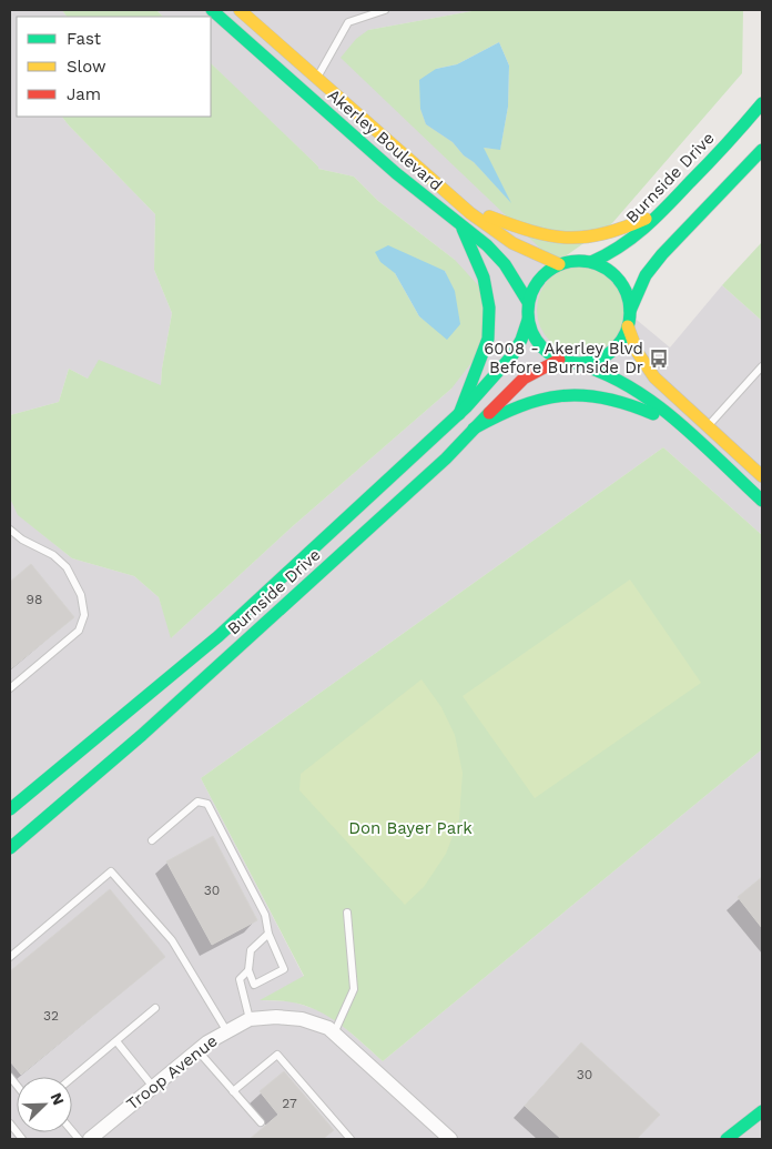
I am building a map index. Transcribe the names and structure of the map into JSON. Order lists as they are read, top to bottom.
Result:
{
  "streets": {
    "main road": ["Akerley Boulevard", "Burnside Drive"],
    "street": ["Troop Avenue"]
  },
  "crossings": [
    ["Akerley Boulevard", "Burnside Drive"]
  ],
  "parks": ["Don Bayer Park"],
  "places": {
    "bus stop": ["6008 - Akerley Blvd Before Burnside Dr"]
  },
  "house_numbers": [
    "98",
    "30",
    "32",
    "30",
    "27"
  ],
  "legend": ["Fast", "Slow", "Jam"],
  "north": "top right"
}
